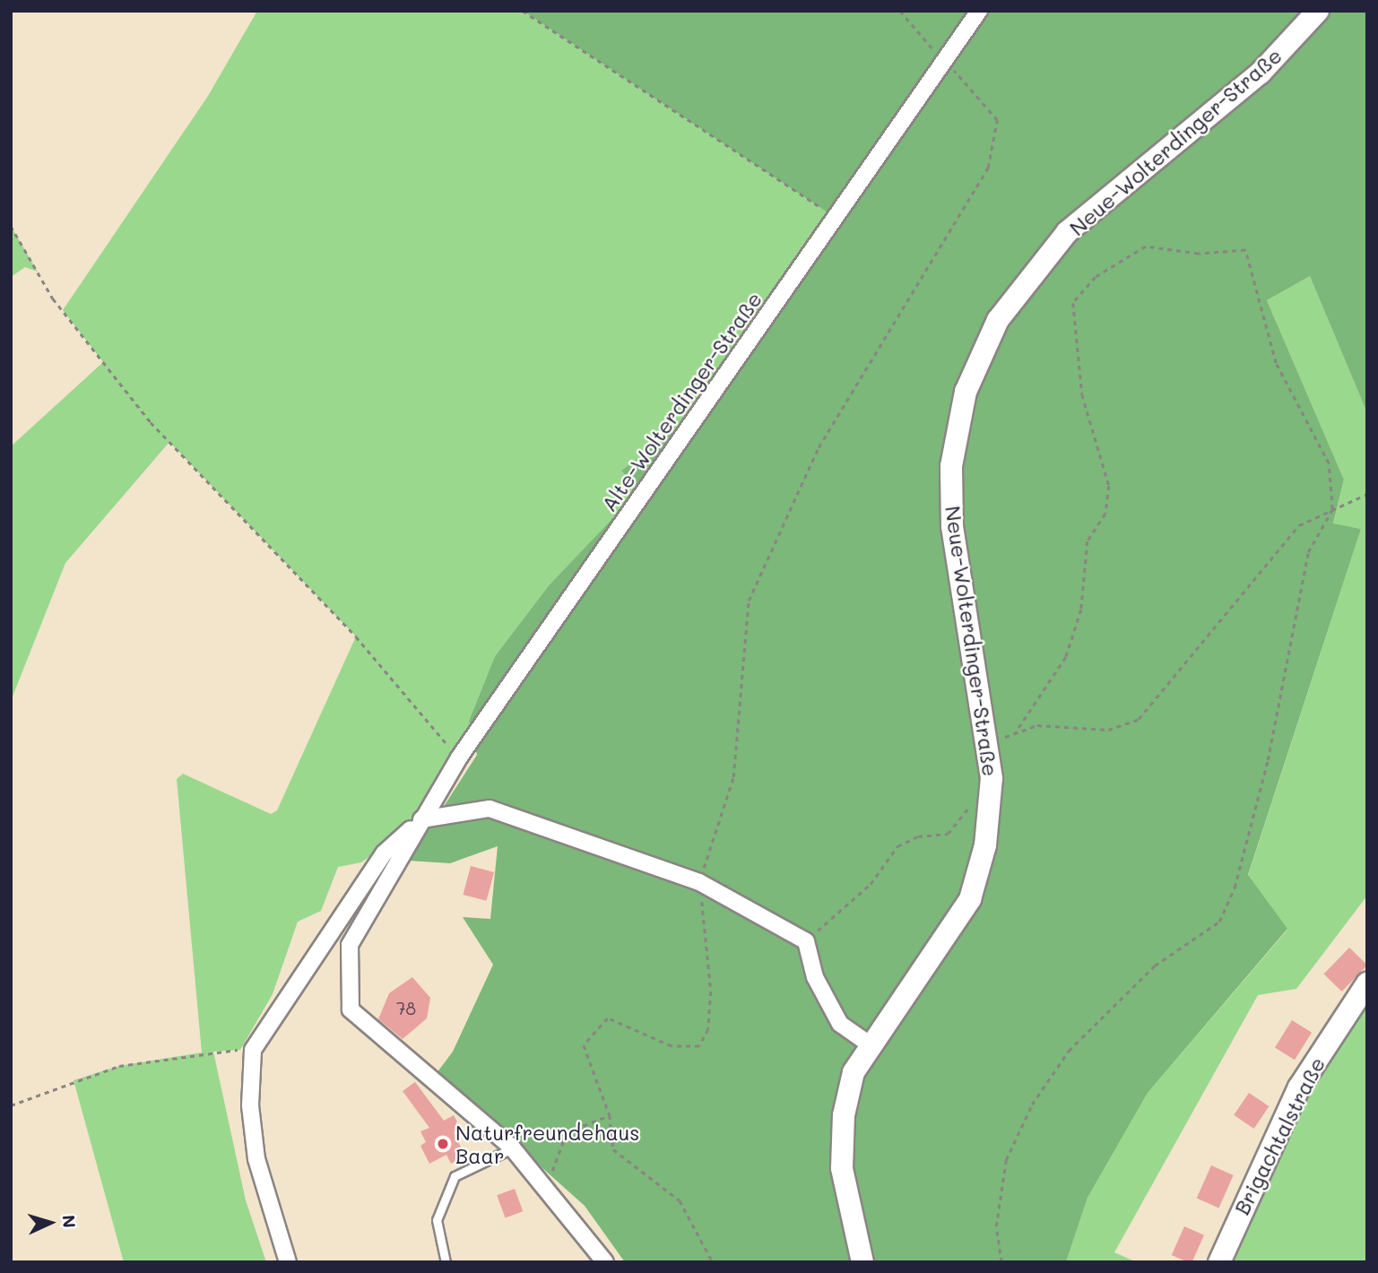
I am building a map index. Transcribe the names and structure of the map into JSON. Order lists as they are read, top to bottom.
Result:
{
  "streets": {
    "main road": ["Neue-Wolterdinger-Straße", "Brigachtalstraße"],
    "street": ["Alte-Wolterdinger-Straße"]
  },
  "places": ["Naturfreundehaus Baar"],
  "house_numbers": ["78"],
  "north": "right"
}
